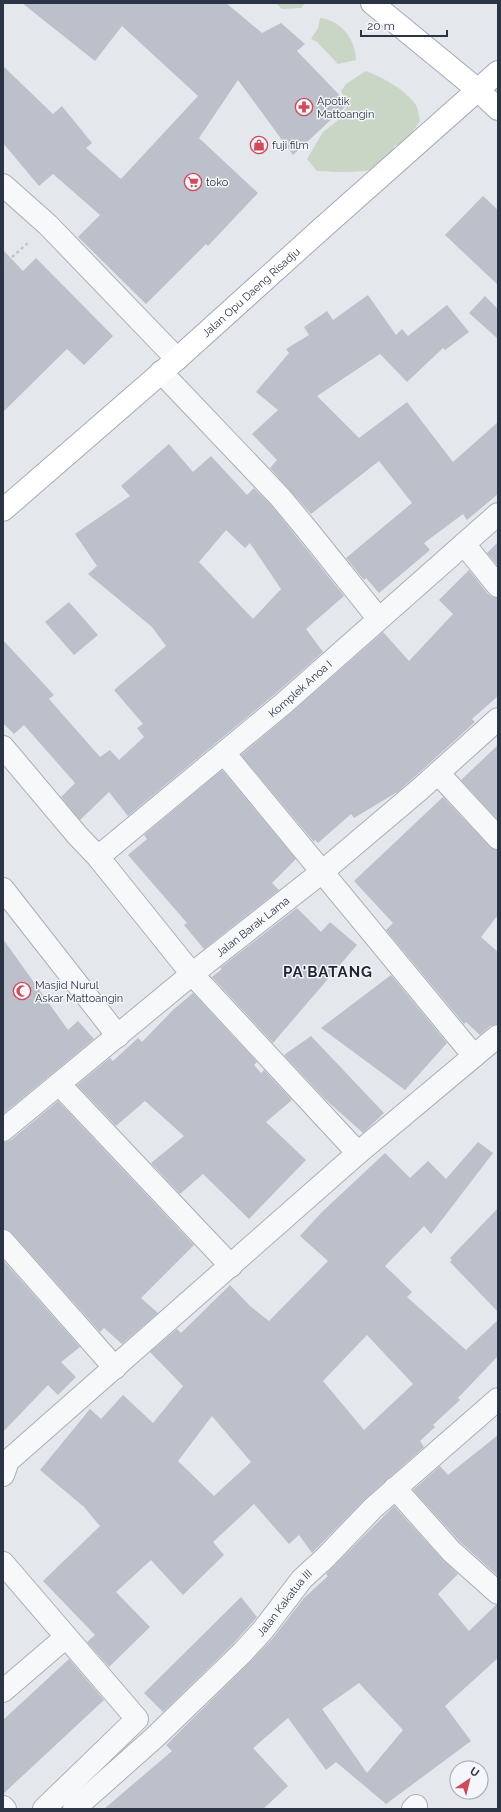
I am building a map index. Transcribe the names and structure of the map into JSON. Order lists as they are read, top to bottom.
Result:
{
  "streets": {
    "main road": ["Jalan Opu Daeng Risadju"],
    "street": ["Komplek Anoa I", "Jalan Barak Lama", "Jalan Kakatua III"]
  },
  "districts": ["PA'BATANG"],
  "places": {
    "pharmacy": ["Apotik Mattoangin"],
    "shop": ["fuji film"],
    "supermarket": ["toko"],
    "mosque": ["Masjid Nurul Askar Mattoangin"]
  },
  "scale_bar": "20 m",
  "north": "top right"
}
